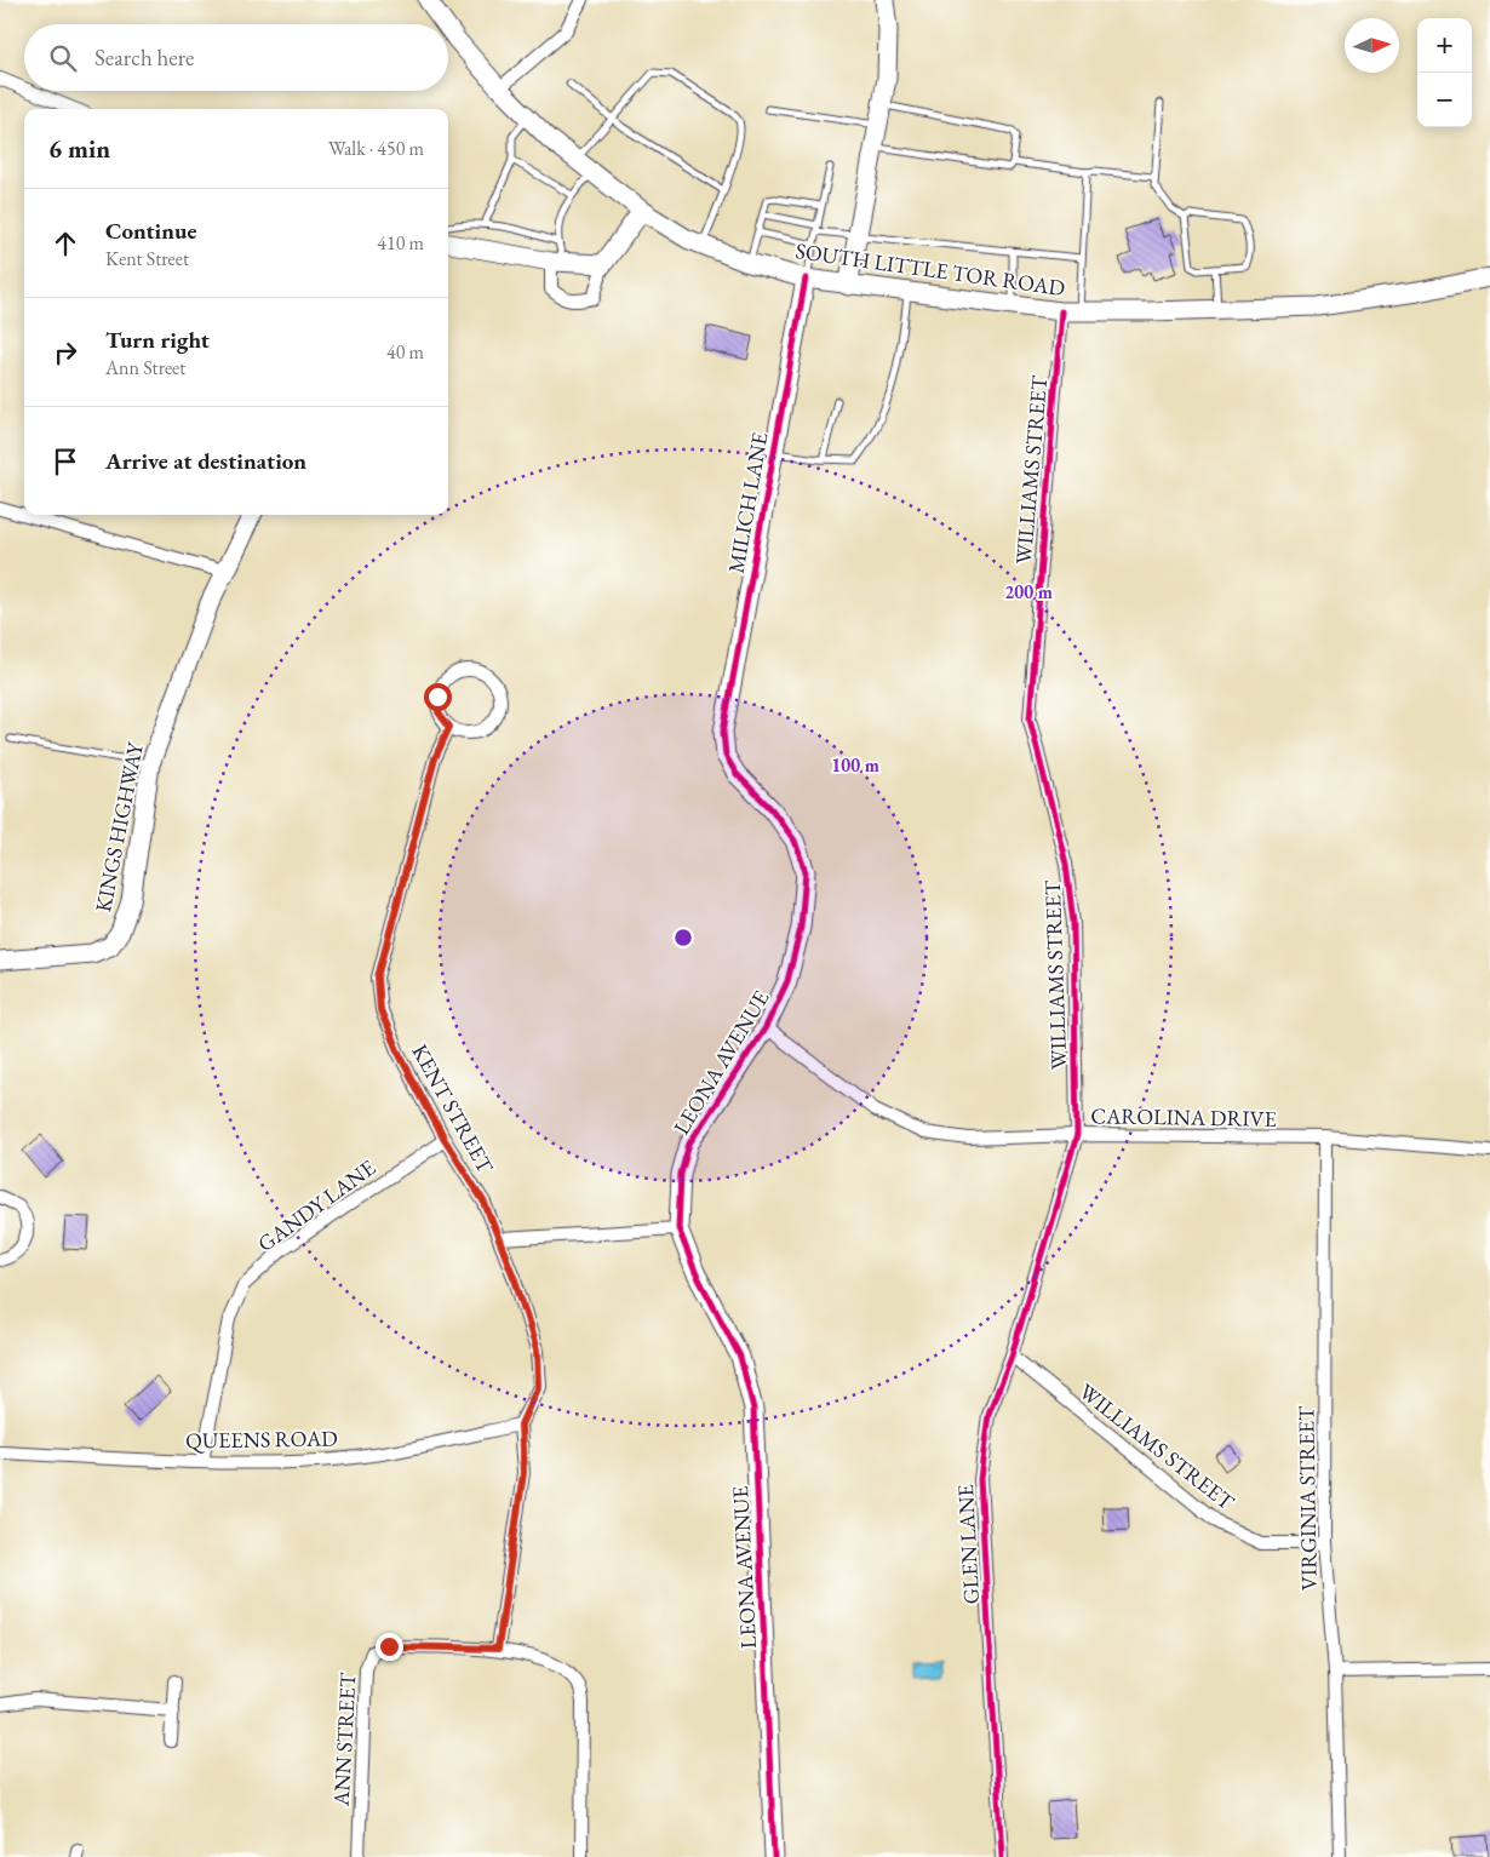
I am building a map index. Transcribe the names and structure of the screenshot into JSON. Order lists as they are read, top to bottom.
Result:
{
  "streets": {
    "street": [
      "SOUTH LITTLE TOR ROAD",
      "WILLIAMS STREET",
      "MILICH LANE",
      "KINGS HIGHWAY",
      "LEONA AVENUE",
      "KENT STREET",
      "CAROLINA DRIVE",
      "GANDY LANE",
      "QUEENS ROAD",
      "VIRGINIA STREET",
      "GLEN LANE",
      "ANN STREET"
    ]
  },
  "crossings": [
    ["SOUTH LITTLE TOR ROAD", "WILLIAMS STREET"],
    ["SOUTH LITTLE TOR ROAD", "MILICH LANE"],
    ["WILLIAMS STREET", "CAROLINA DRIVE"],
    ["WILLIAMS STREET", "VIRGINIA STREET"],
    ["WILLIAMS STREET", "GLEN LANE"],
    ["MILICH LANE", "LEONA AVENUE"],
    ["LEONA AVENUE", "CAROLINA DRIVE"],
    ["KENT STREET", "GANDY LANE"],
    ["KENT STREET", "QUEENS ROAD"],
    ["KENT STREET", "ANN STREET"],
    ["CAROLINA DRIVE", "VIRGINIA STREET"],
    ["CAROLINA DRIVE", "GLEN LANE"],
    ["GANDY LANE", "QUEENS ROAD"]
  ],
  "north": "right",
  "page": {
    "map_buttons": ["+", "−"],
    "search": "Search here",
    "heading": ["6 min", "Walk · 450 m"],
    "list": [
      ["Continue", "Kent Street", "410 m"],
      ["Turn right", "Ann Street", "40 m"],
      "Arrive at destination"
    ]
  },
  "rings": ["200 m", "100 m"]
}
